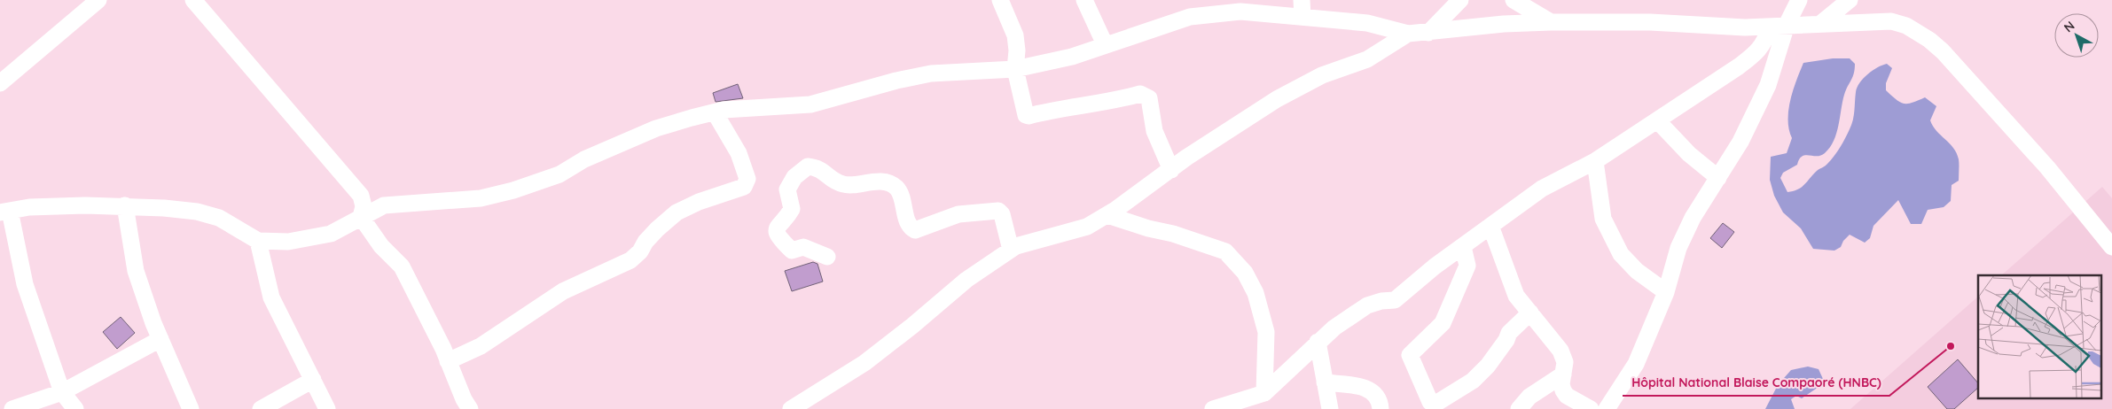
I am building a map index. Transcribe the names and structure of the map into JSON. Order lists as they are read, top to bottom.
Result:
{
  "places": ["Hôpital National Blaise Compaoré (HNBC)"],
  "north": "top left"
}
